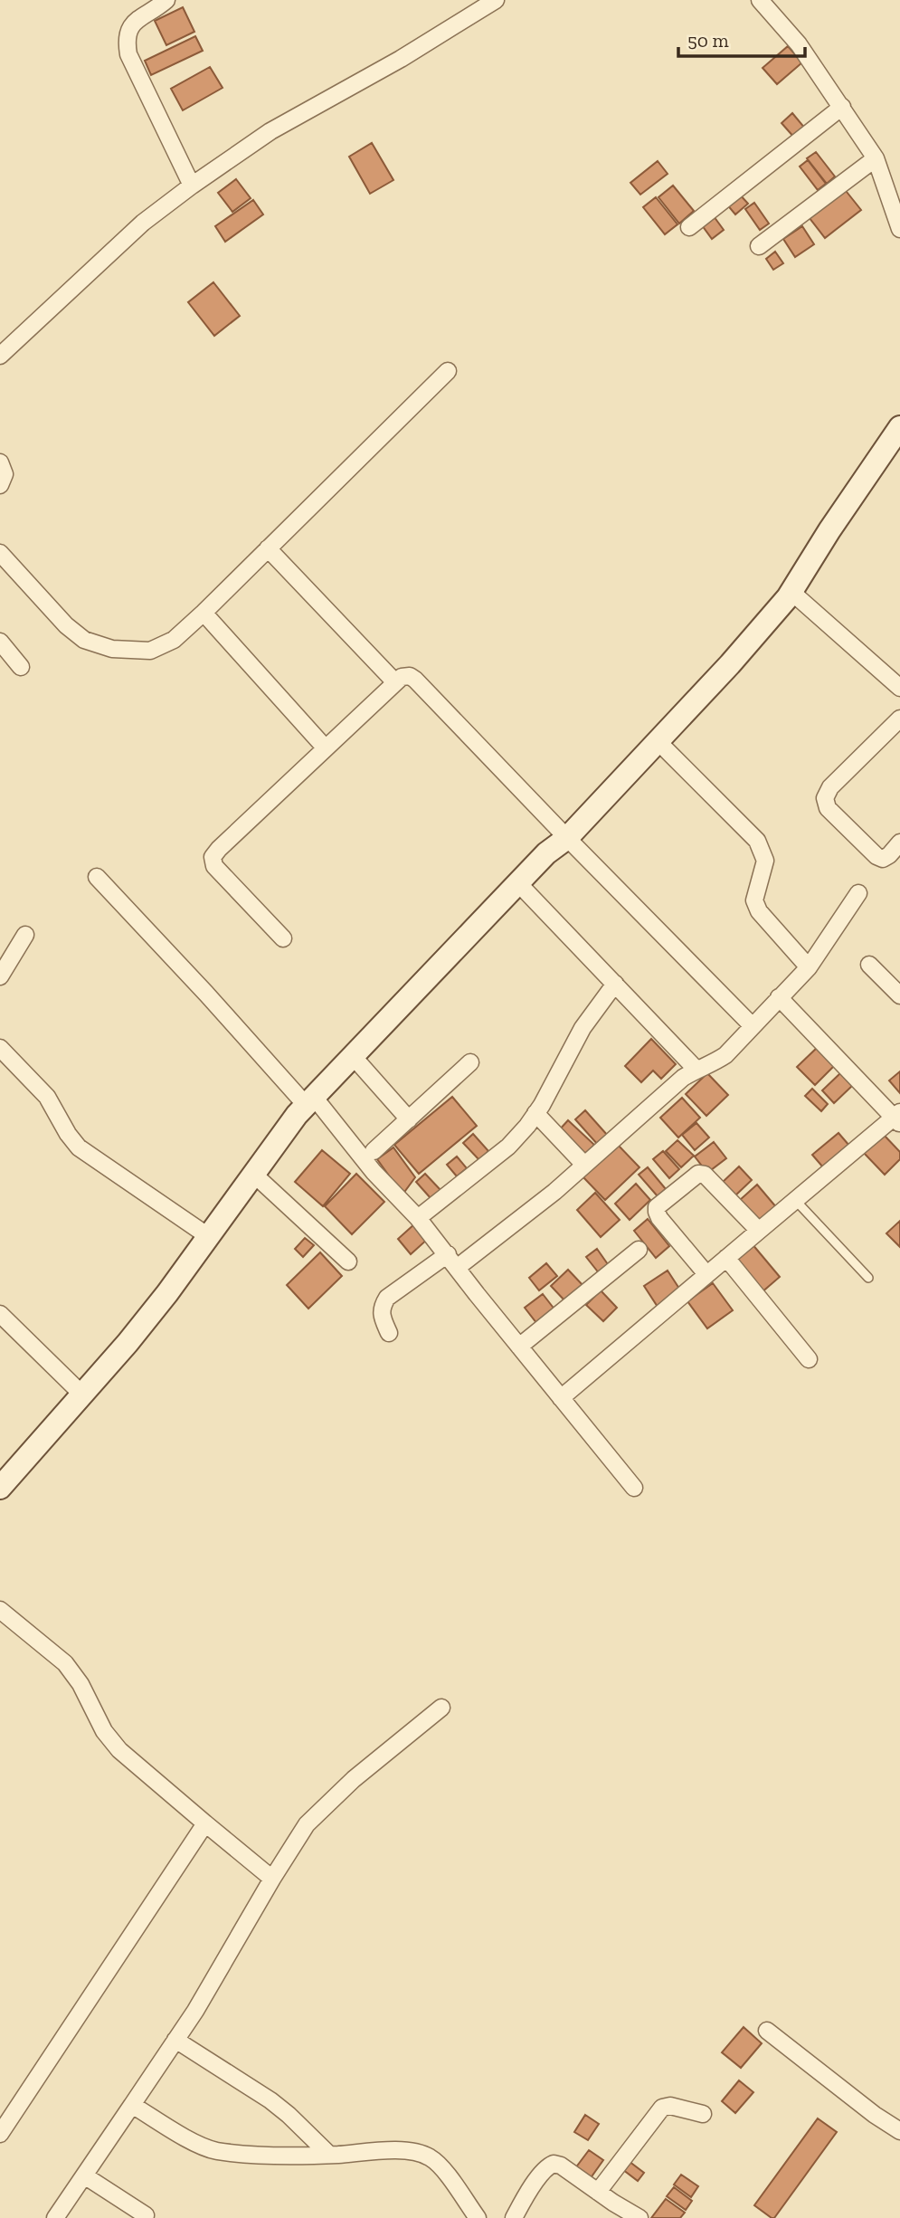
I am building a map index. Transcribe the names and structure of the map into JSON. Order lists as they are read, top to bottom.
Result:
{
  "scale_bar": "50 m"
}
